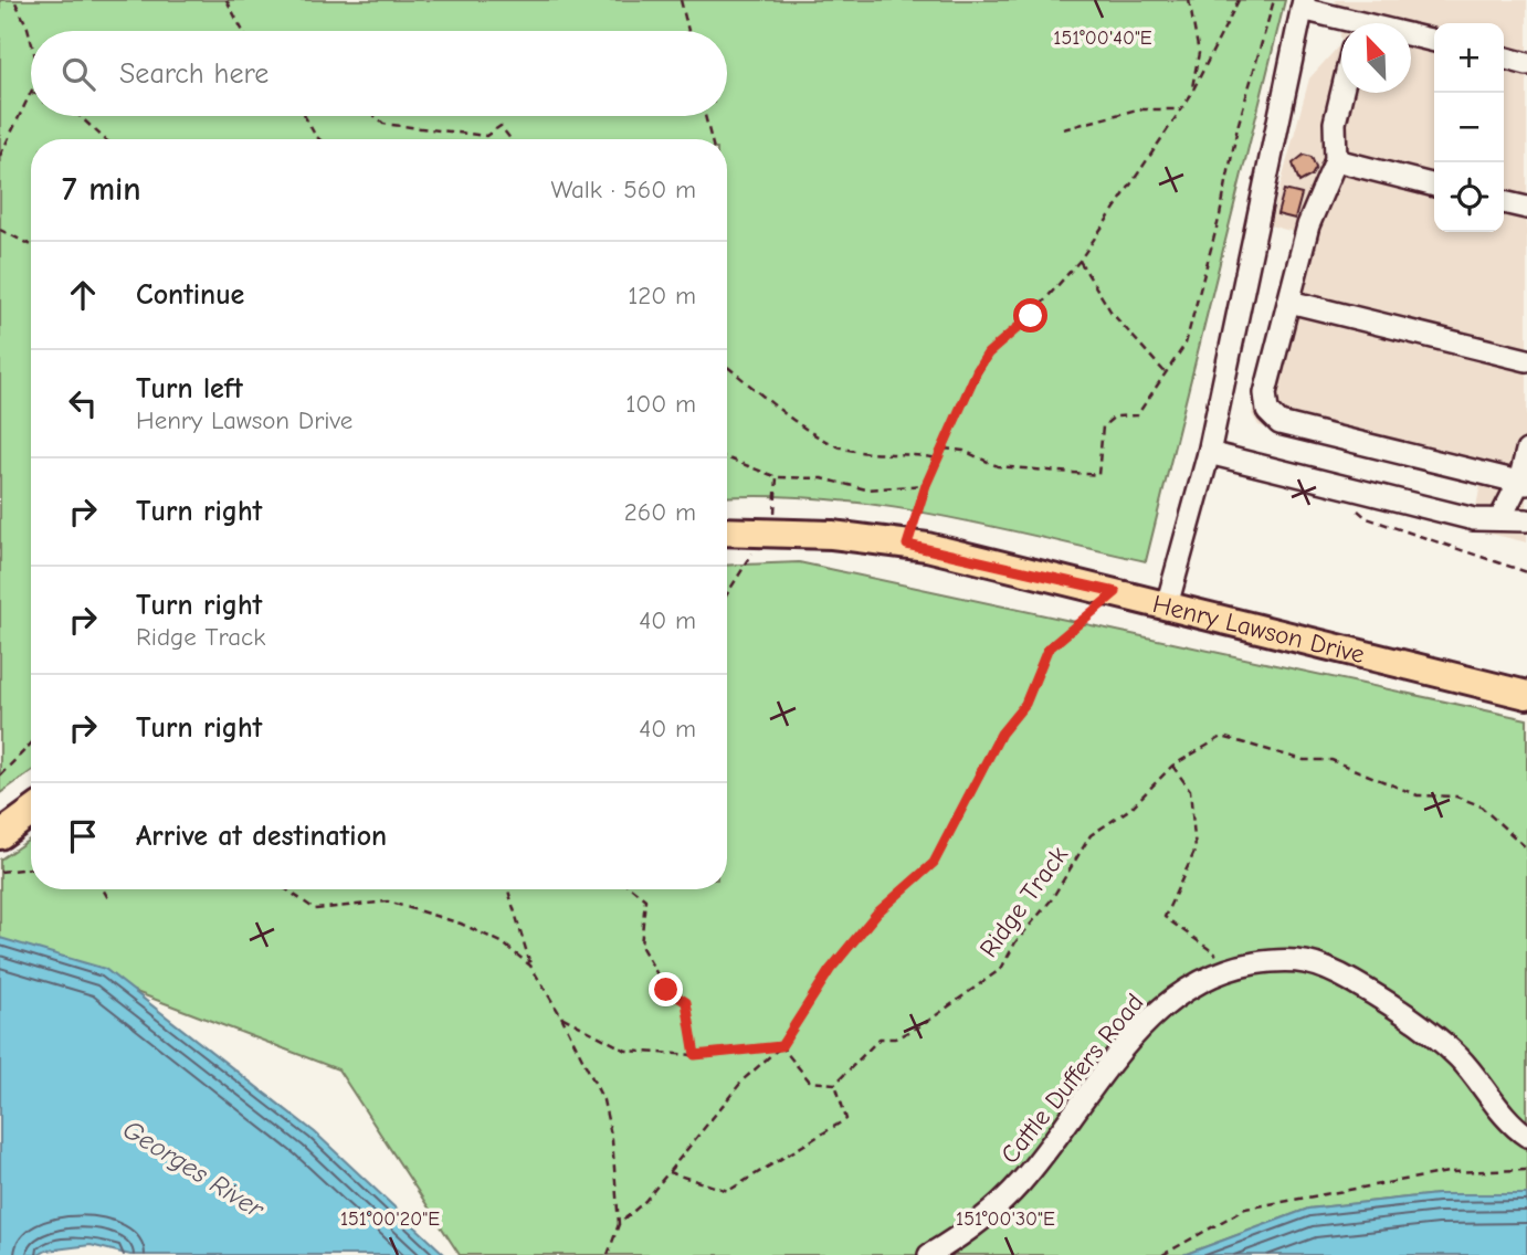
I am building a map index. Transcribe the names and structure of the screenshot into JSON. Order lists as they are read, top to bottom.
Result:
{
  "streets": {
    "main road": ["Henry Lawson Drive"],
    "lane": ["Cattle Duffers Road"],
    "path": ["Ridge Track"]
  },
  "water": ["Georges River"],
  "north": "top left",
  "page": {
    "map_buttons": ["+", "−"],
    "search": "Search here",
    "heading": ["7 min", "Walk · 560 m"],
    "list": [
      ["Continue", "120 m"],
      ["Turn left", "Henry Lawson Drive", "100 m"],
      ["Turn right", "260 m"],
      ["Turn right", "Ridge Track", "40 m"],
      ["Turn right", "40 m"],
      "Arrive at destination"
    ]
  },
  "coordinates": ["151°00'40\"E", "151°00'20\"E", "151°00'30\"E"]
}
